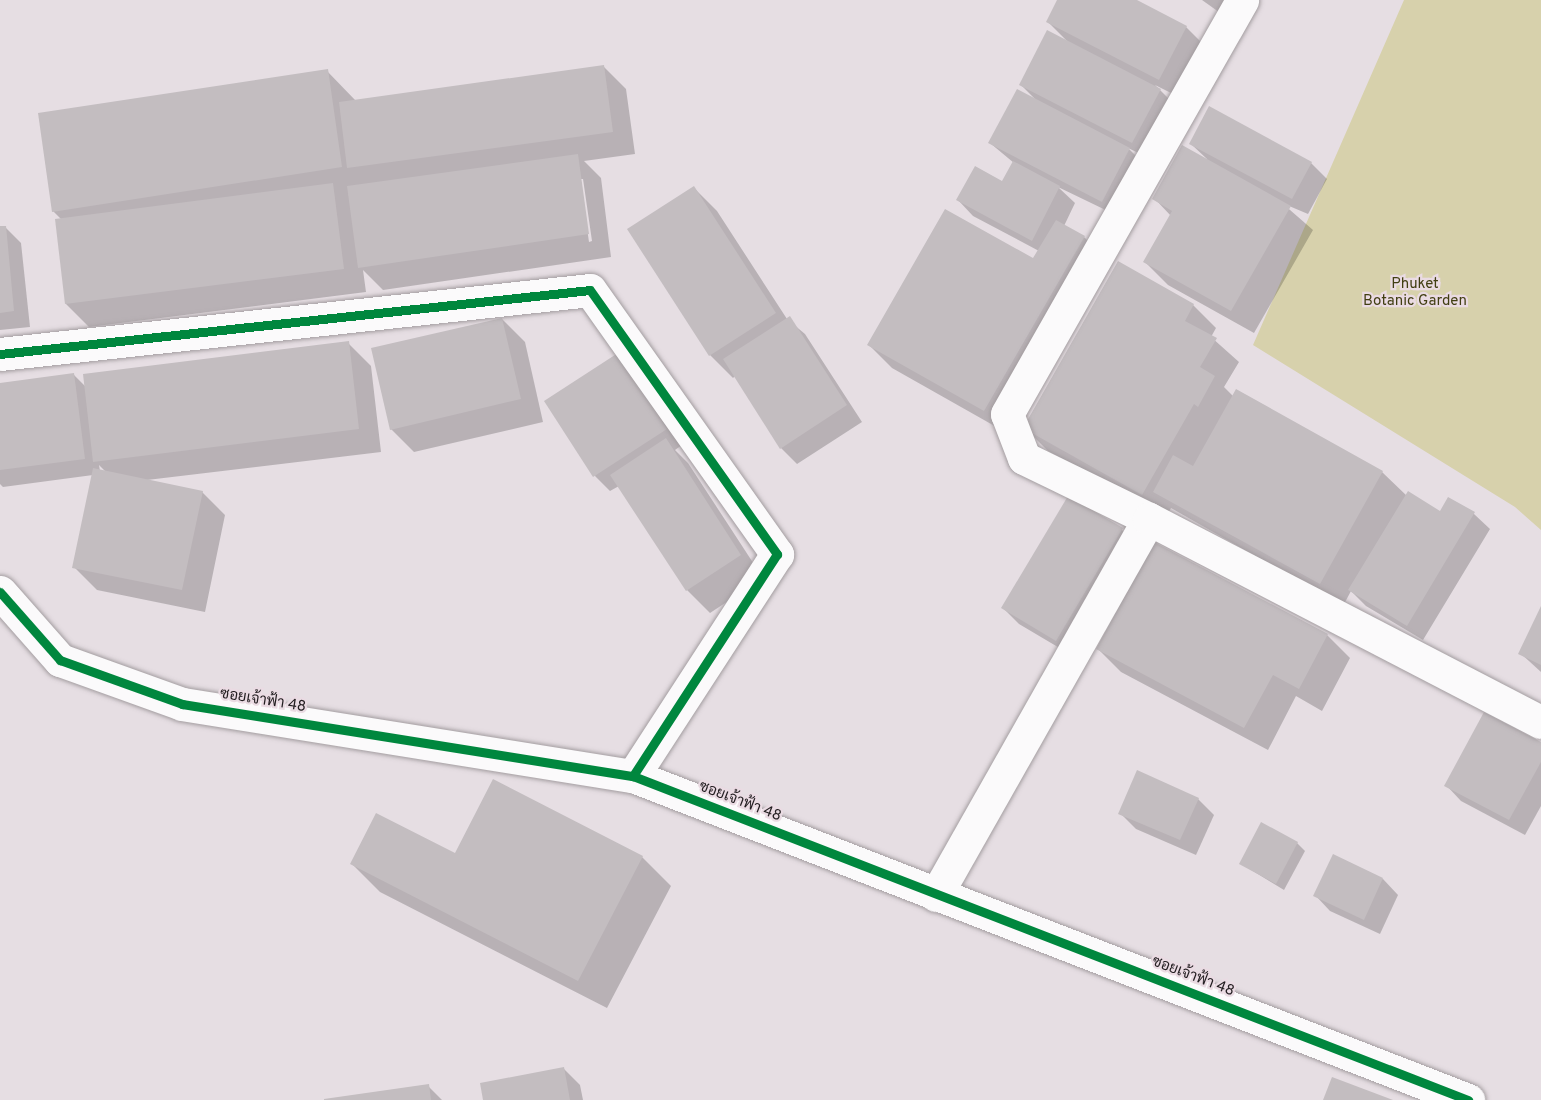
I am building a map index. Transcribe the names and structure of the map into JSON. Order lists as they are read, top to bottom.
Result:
{
  "streets": {
    "street": ["ซอยเจ้าฟ้า 48"]
  },
  "parks": ["Phuket Botanic Garden"]
}
